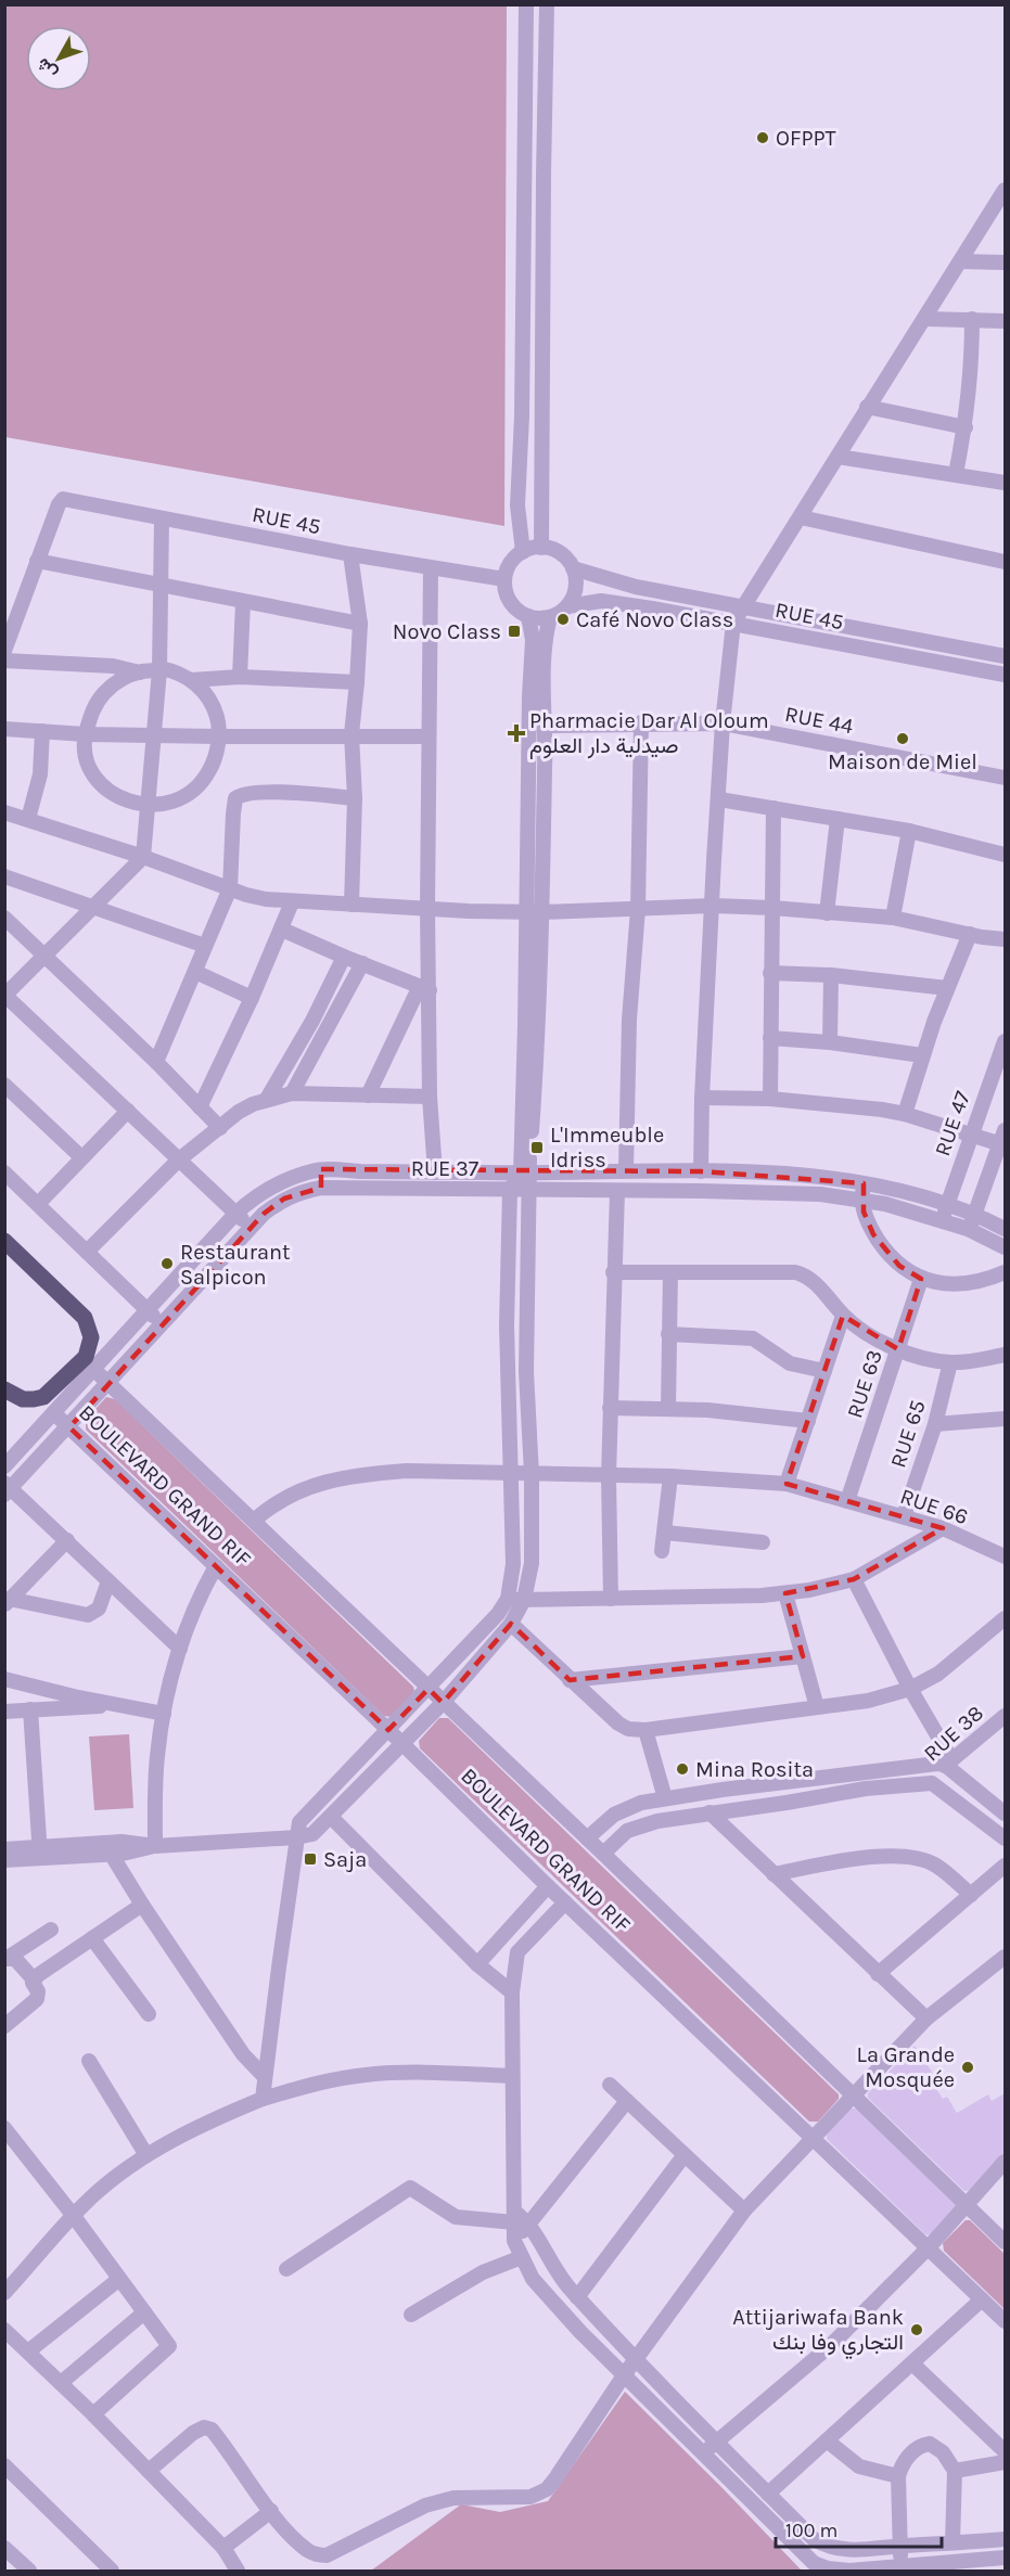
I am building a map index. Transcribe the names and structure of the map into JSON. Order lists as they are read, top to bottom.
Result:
{
  "streets": {
    "street": [
      "RUE 45",
      "RUE 44",
      "RUE 47",
      "RUE 37",
      "RUE 63",
      "RUE 65",
      "BOULEVARD GRAND RIF",
      "RUE 66",
      "RUE 38"
    ]
  },
  "crossings": [
    ["RUE 47", "RUE 37"],
    ["RUE 37", "BOULEVARD GRAND RIF"],
    ["RUE 63", "RUE 66"],
    ["RUE 65", "RUE 66"],
    ["BOULEVARD GRAND RIF", "RUE 66"]
  ],
  "places": {
    "other": [
      "OFPPT",
      "Café Novo Class",
      "Maison de Miel",
      "Restaurant Salpicon",
      "Mina Rosita",
      "La Grande Mosquée",
      "Attijariwafa Bank التجاري وفا بنك"
    ],
    "transit": ["Novo Class", "L'Immeuble Idriss", "Saja"],
    "health": ["Pharmacie Dar Al Oloum صيدلية دار العلوم"]
  },
  "scale_bar": "100 m",
  "north": "bottom left"
}
